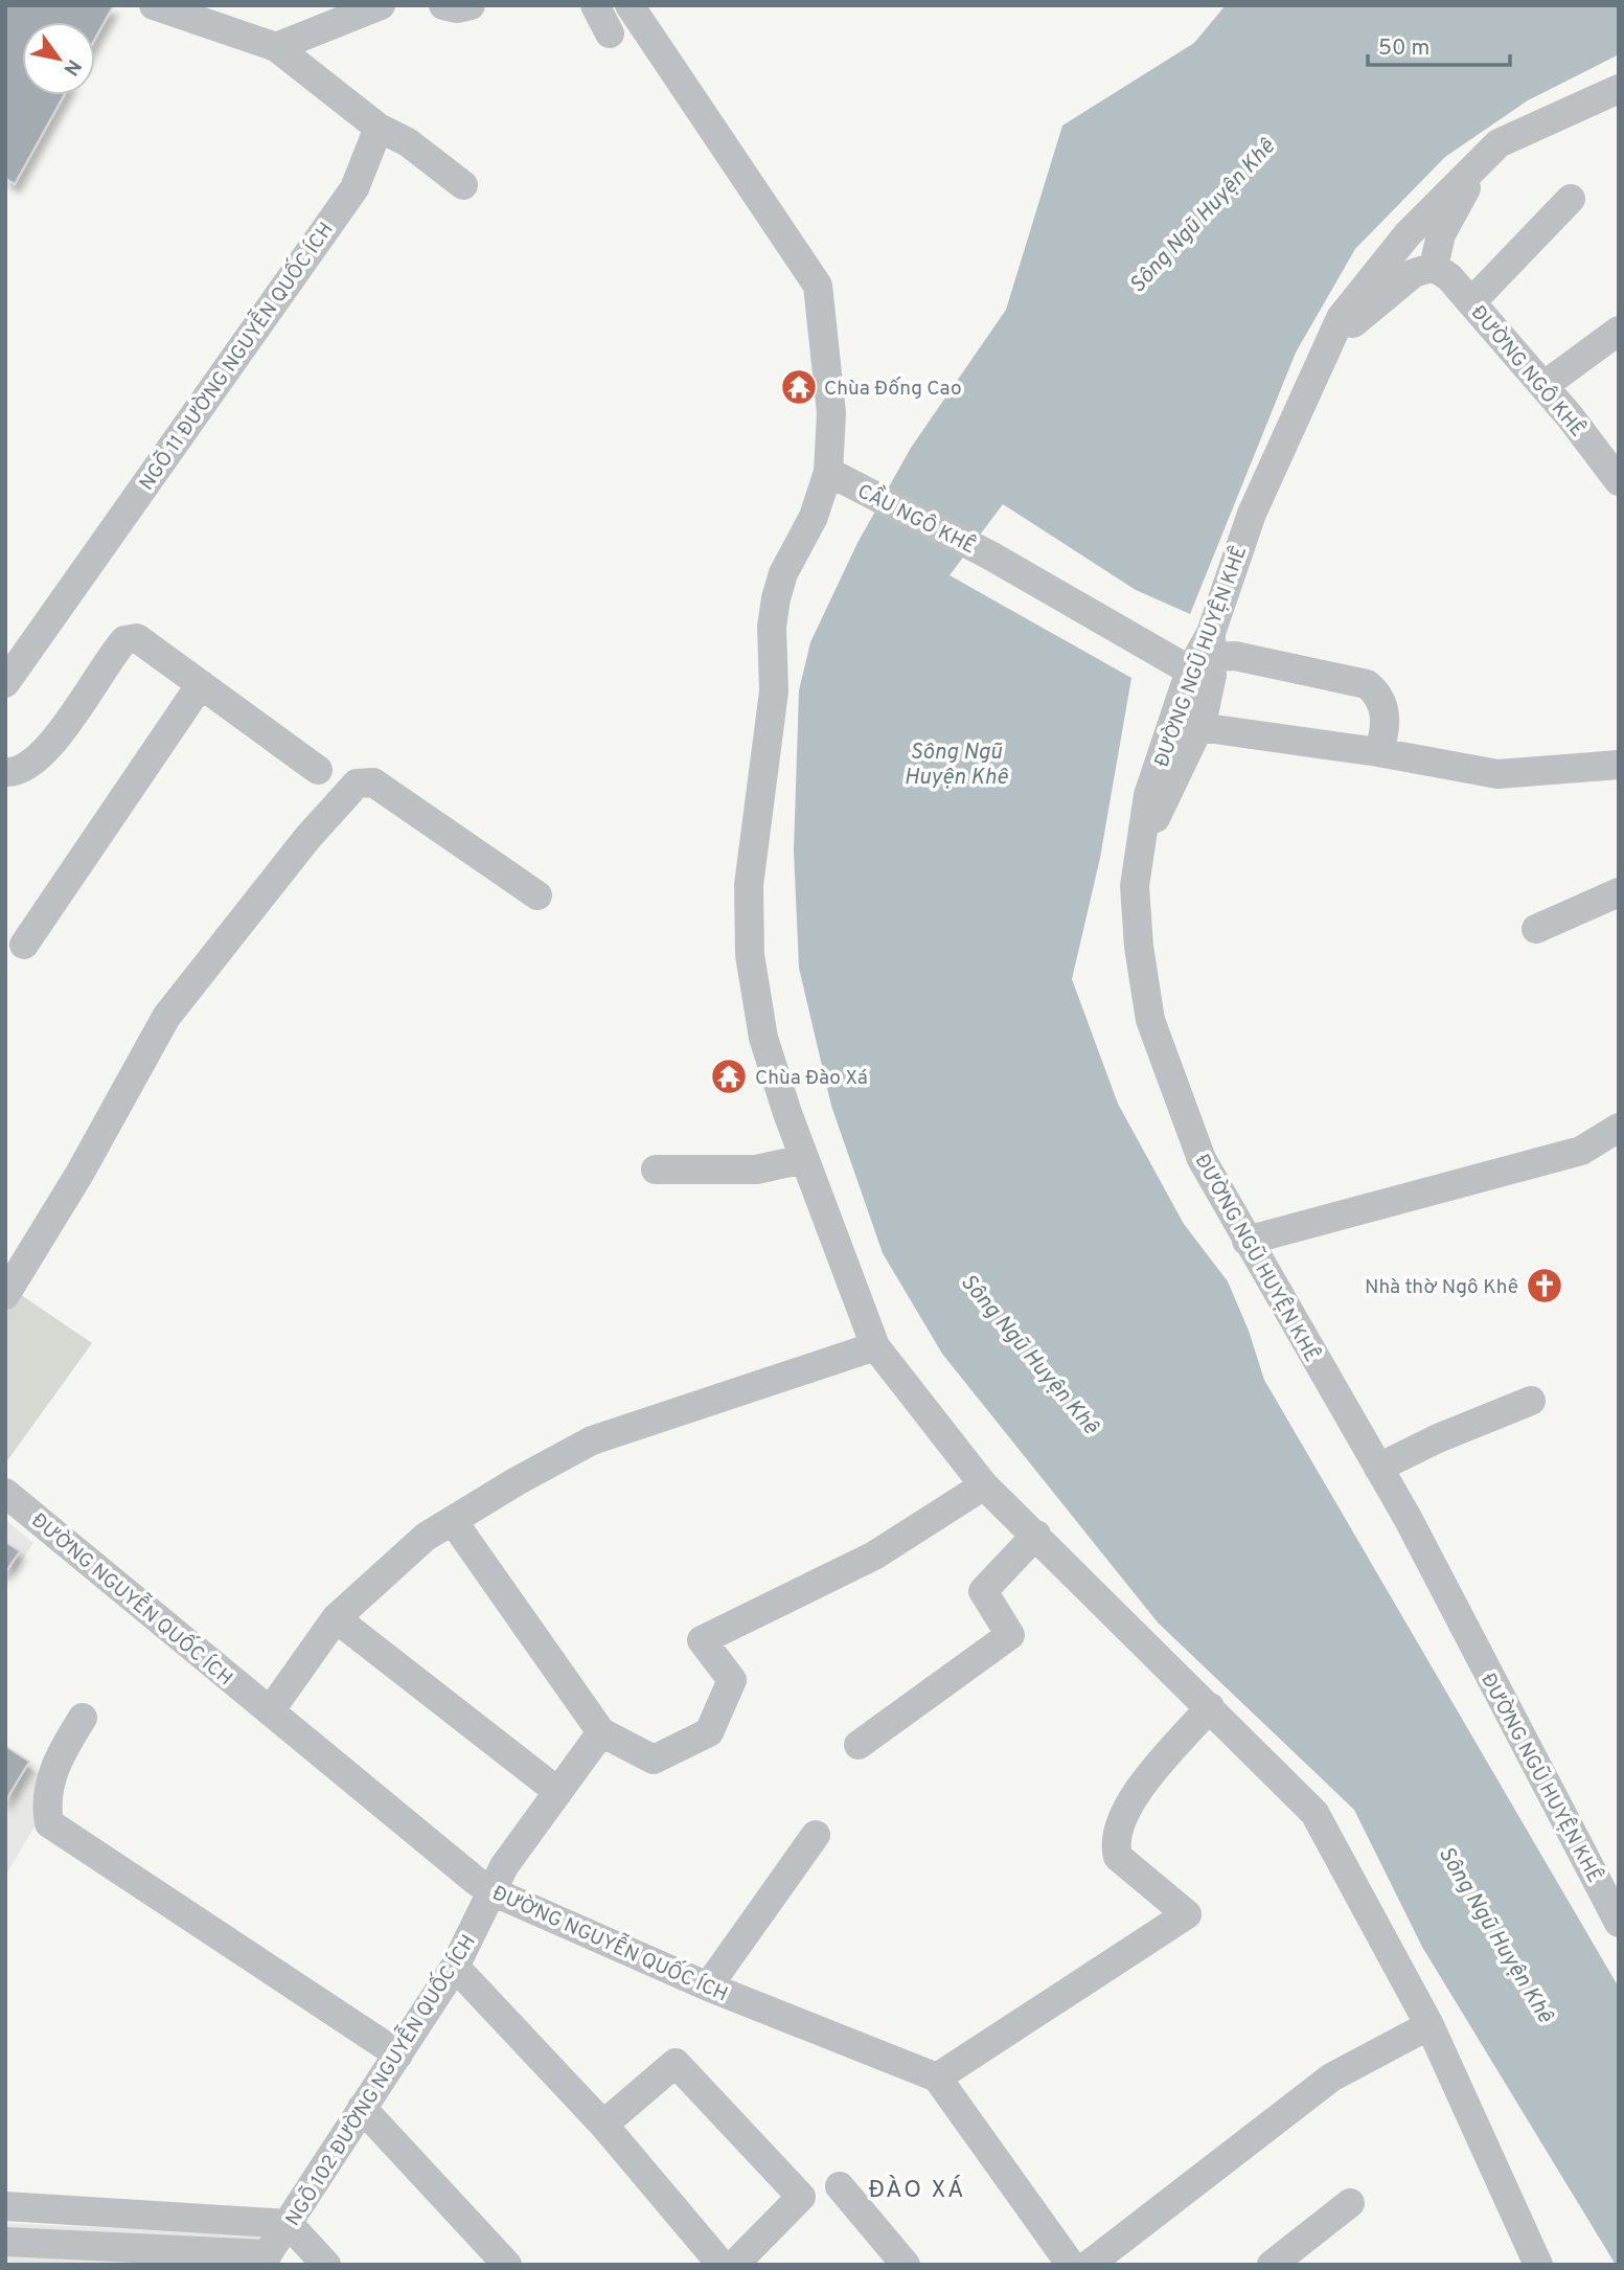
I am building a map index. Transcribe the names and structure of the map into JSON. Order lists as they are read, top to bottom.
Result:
{
  "streets": {
    "street": [
      "NGÕ 11 ĐƯỜNG NGUYỄN QUỐC ÍCH",
      "ĐƯỜNG NGÔ KHÊ",
      "CẦU NGÔ KHÊ",
      "ĐƯỜNG NGŨ HUYỆN KHÊ",
      "ĐƯỜNG NGUYỄN QUỐC ÍCH",
      "NGÕ 102 ĐƯỜNG NGUYỄN QUỐC ÍCH"
    ]
  },
  "crossings": [
    ["CẦU NGÔ KHÊ", "ĐƯỜNG NGŨ HUYỆN KHÊ"],
    ["ĐƯỜNG NGUYỄN QUỐC ÍCH", "NGÕ 102 ĐƯỜNG NGUYỄN QUỐC ÍCH"]
  ],
  "districts": ["ĐÀO XÁ"],
  "water": ["Sông Ngũ Huyện Khê"],
  "places": {
    "temple": ["Chùa Đống Cao", "Chùa Đào Xá"],
    "church": ["Nhà thờ Ngô Khê"]
  },
  "scale_bar": "50 m",
  "north": "bottom right"
}
